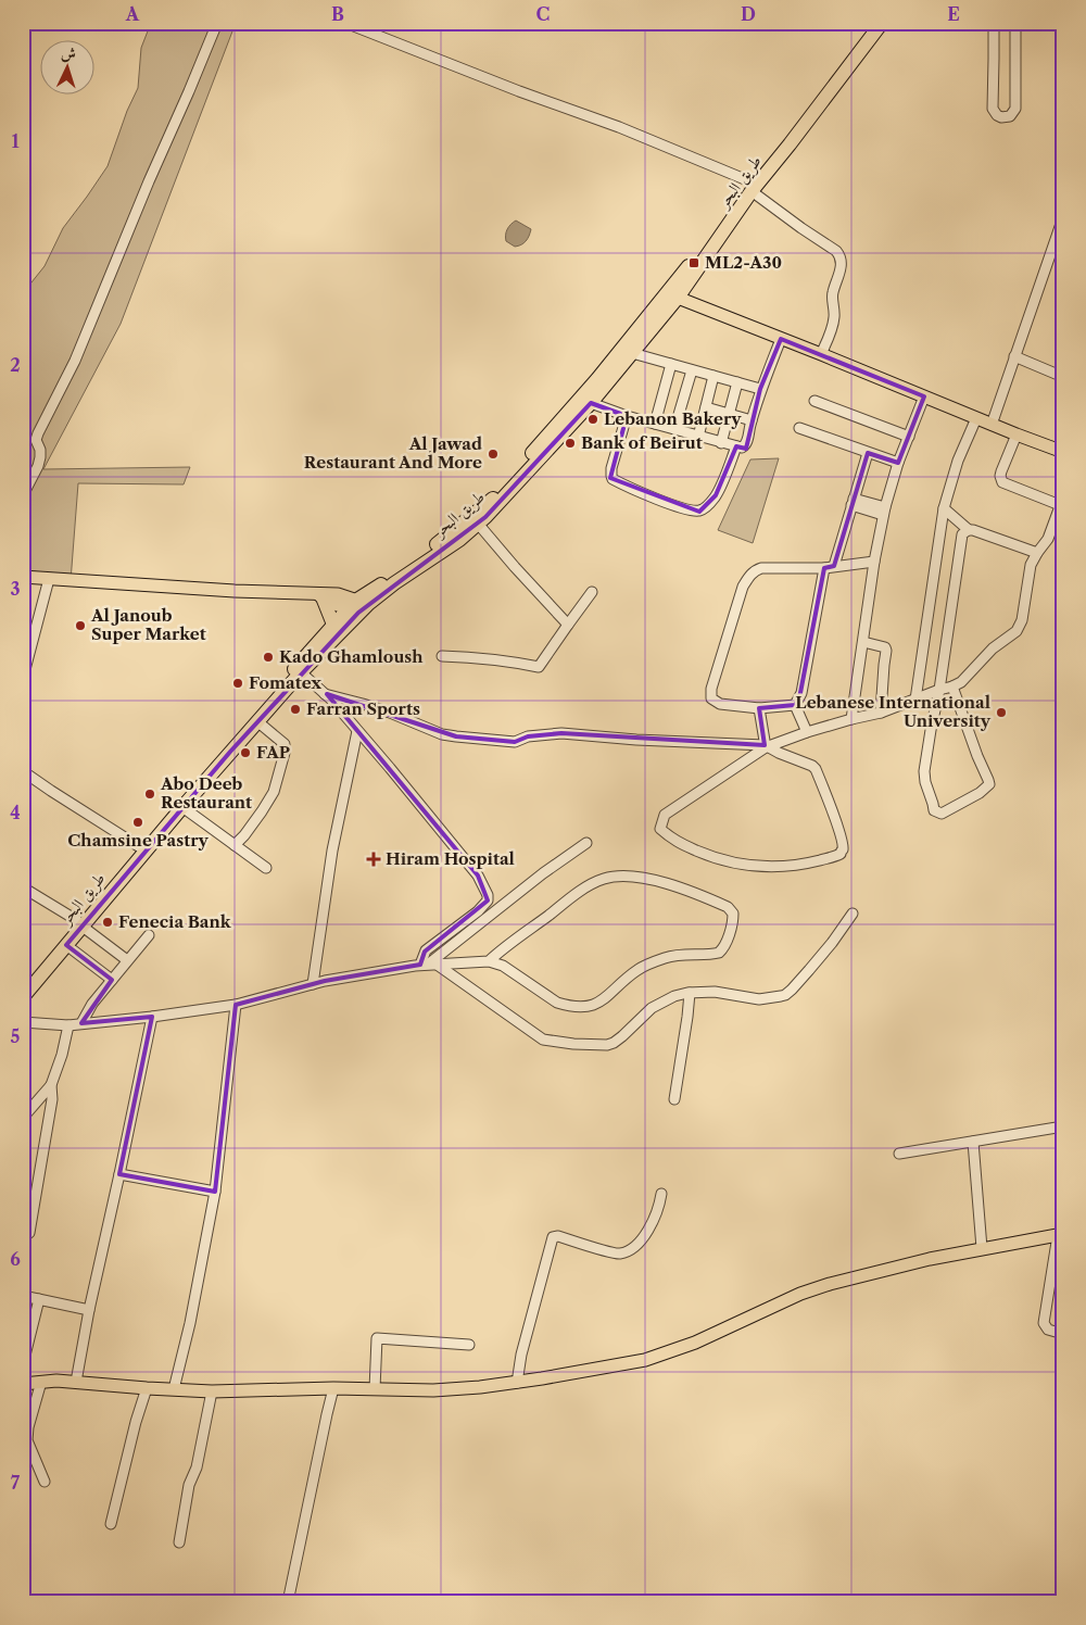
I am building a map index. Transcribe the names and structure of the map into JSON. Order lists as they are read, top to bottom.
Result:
{
  "streets": {
    "highway": ["طريق البحر"]
  },
  "places": {
    "transit": ["ML2-A30"],
    "other": [
      "Lebanon Bakery",
      "Bank of Beirut",
      "Al Jawad Restaurant And More",
      "Al Janoub Super Market",
      "Kado Ghamloush",
      "Fomatex",
      "Farran Sports",
      "Lebanese International University",
      "FAP",
      "Abo Deeb Restaurant",
      "Chamsine Pastry",
      "Fenecia Bank"
    ],
    "health": ["Hiram Hospital"]
  },
  "north": "top",
  "grid": {
    "columns": [
      "A",
      "B",
      "C",
      "D",
      "E"
    ],
    "rows": [
      "1",
      "2",
      "3",
      "4",
      "5",
      "6",
      "7"
    ]
  }
}
